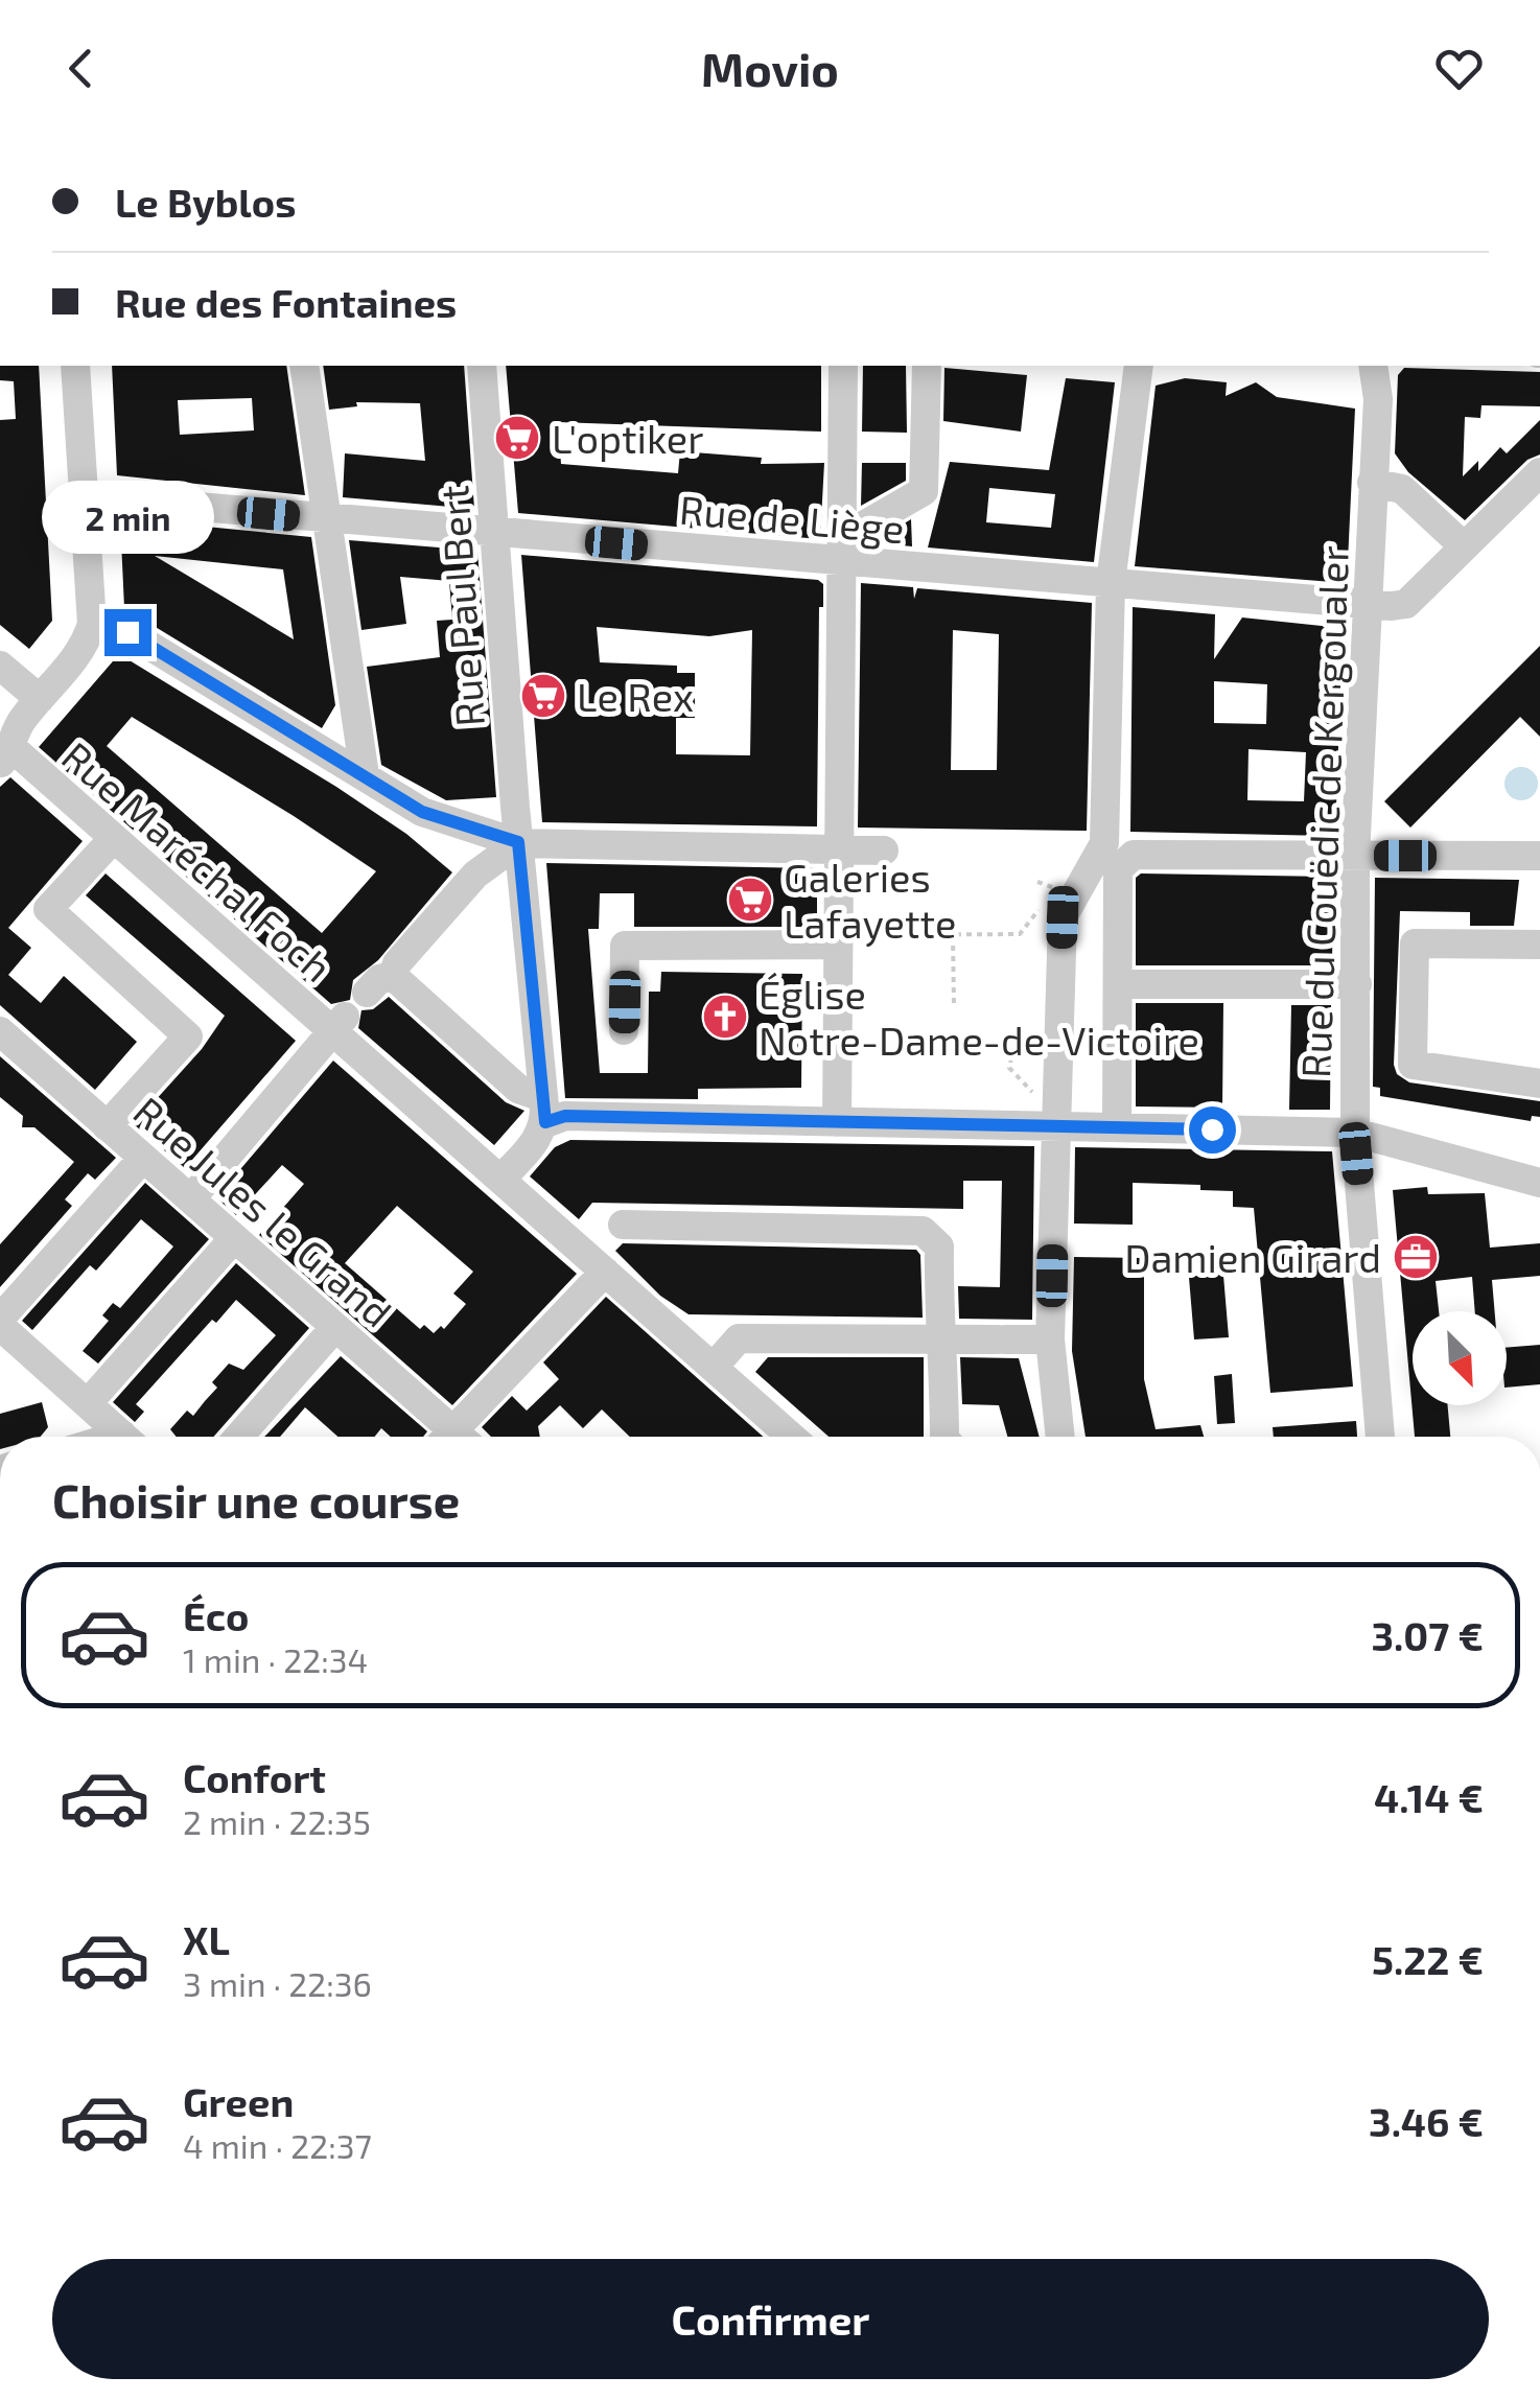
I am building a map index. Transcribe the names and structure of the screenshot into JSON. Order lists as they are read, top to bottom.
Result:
{
  "streets": {
    "street": [
      "Rue de Liège",
      "Rue Paul Bert",
      "Rue du Couëdic de Kergoualer",
      "Rue Maréchal Foch",
      "Rue Jules le Grand"
    ]
  },
  "crossings": [
    ["Rue de Liège", "Rue Paul Bert"],
    ["Rue de Liège", "Rue du Couëdic de Kergoualer"]
  ],
  "places": {
    "supermarket": ["L'optiker", "Le Rex", "Galeries Lafayette"],
    "church": ["Église Notre-Dame-de-Victoire"],
    "office": ["Damien Girard"]
  },
  "north": "bottom right",
  "page": {
    "header": "Movio",
    "banner": ["Le Byblos", "Rue des Fontaines"],
    "bubble": "2 min",
    "heading": "Choisir une course",
    "list": [
      {
        "name": "Éco",
        "note": "1 min · 22:34",
        "value": "3.07 €"
      },
      {
        "name": "Confort",
        "note": "2 min · 22:35",
        "value": "4.14 €"
      },
      {
        "name": "XL",
        "note": "3 min · 22:36",
        "value": "5.22 €"
      },
      {
        "name": "Green",
        "note": "4 min · 22:37",
        "value": "3.46 €"
      }
    ],
    "buttons": "Confirmer"
  }
}
